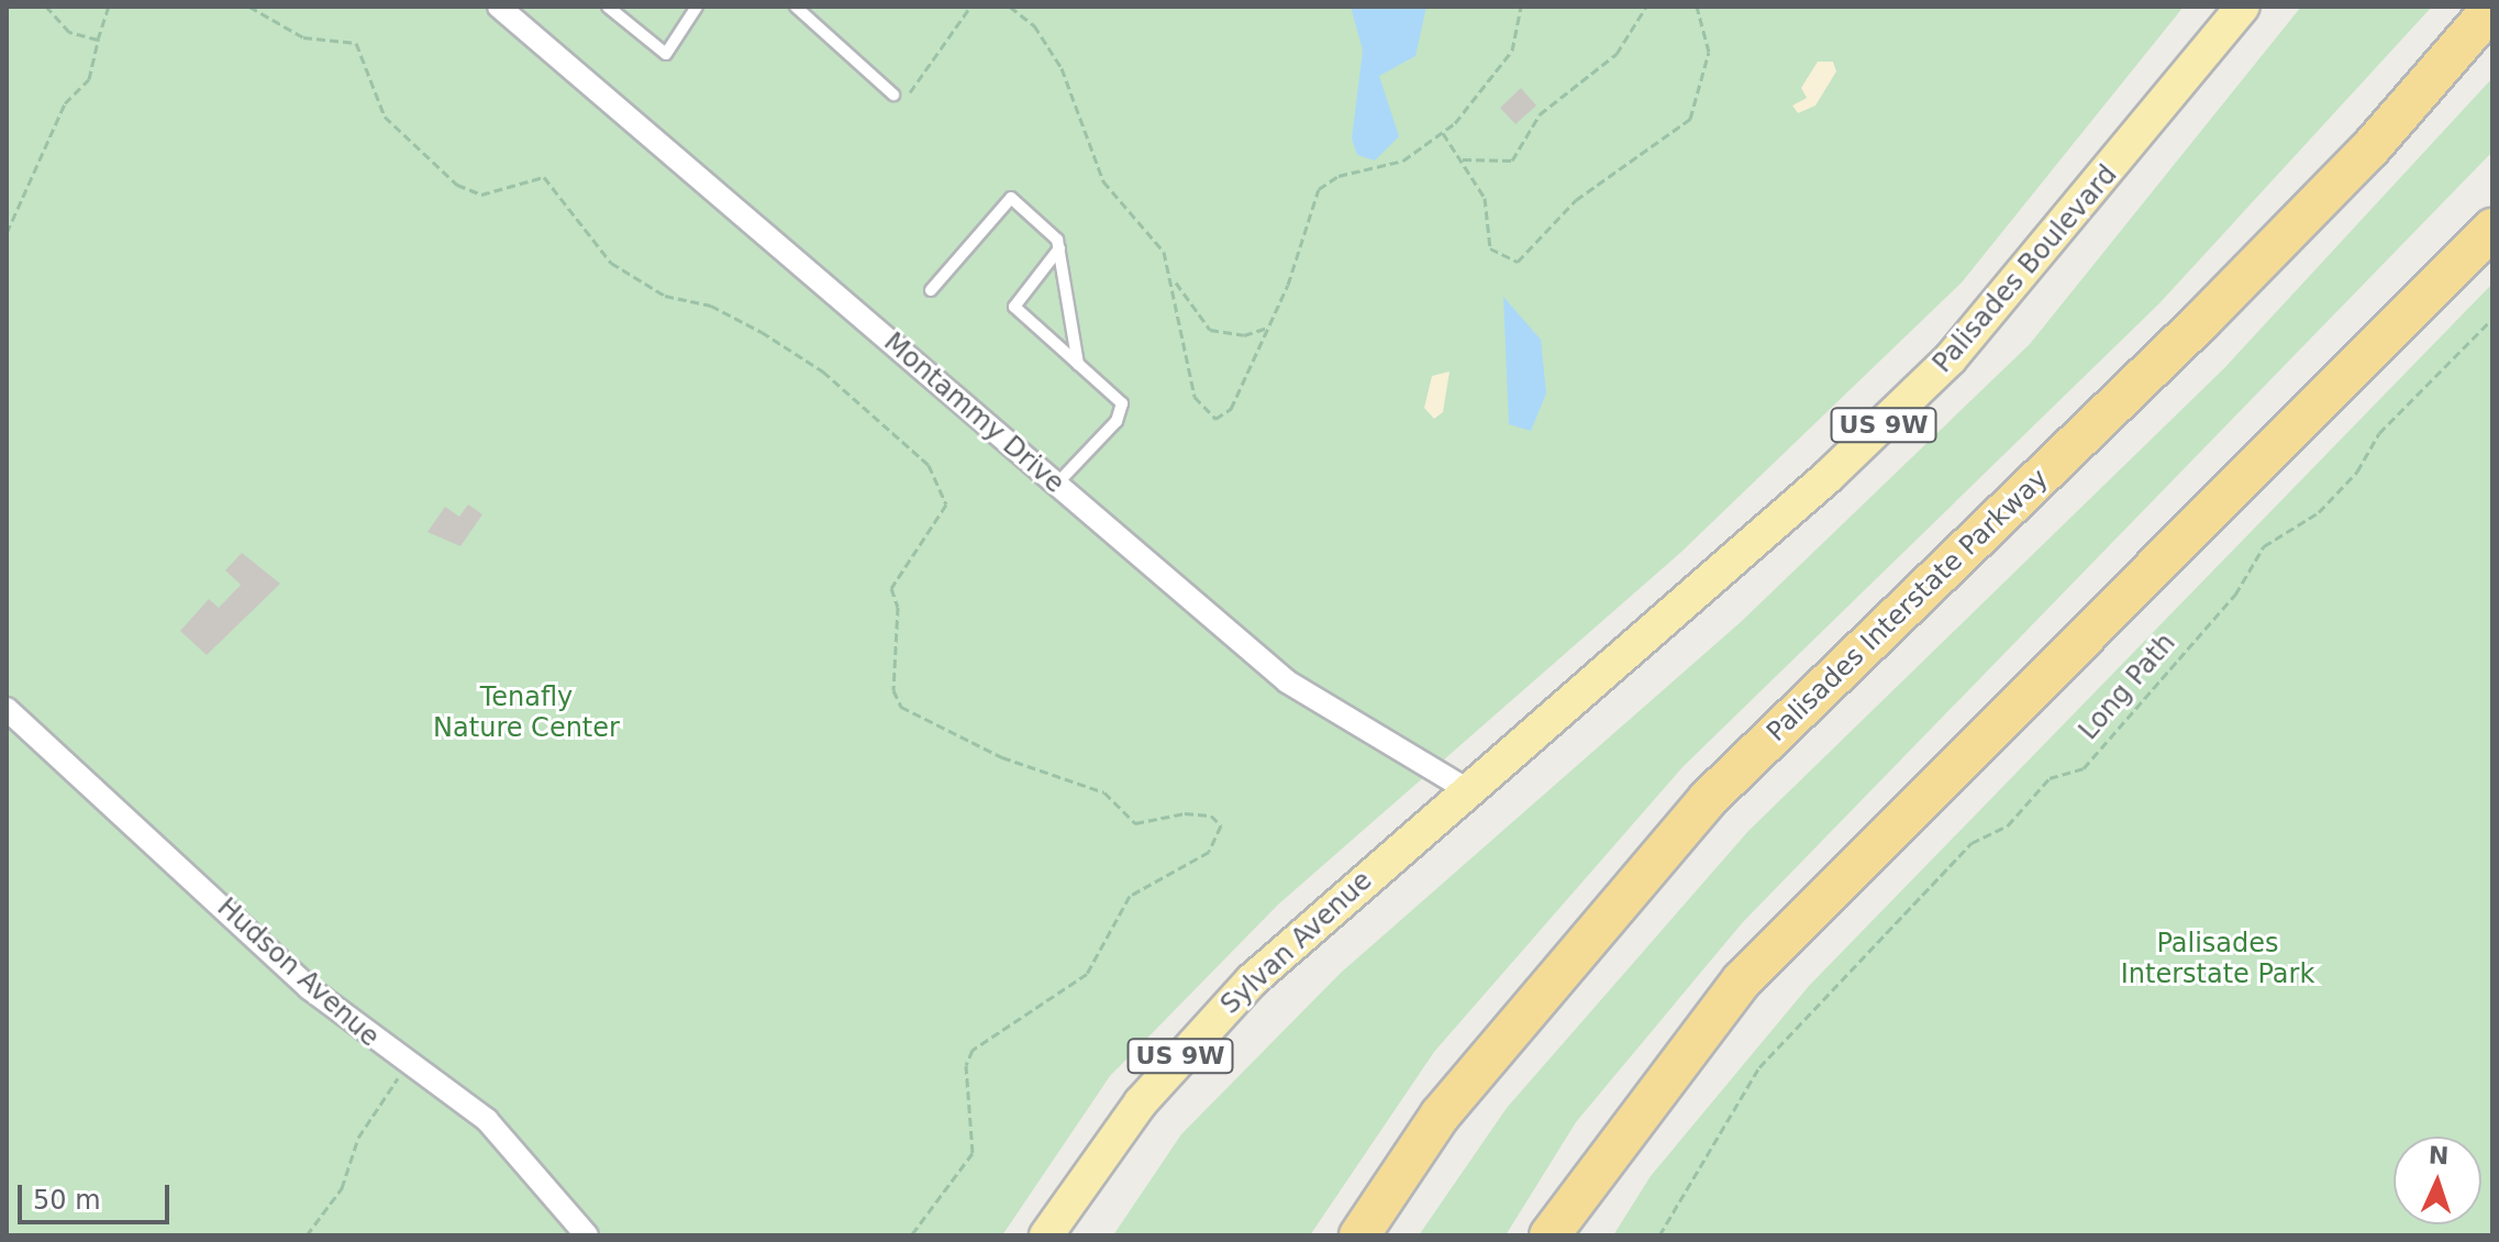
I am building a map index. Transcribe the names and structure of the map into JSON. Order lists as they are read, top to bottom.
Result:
{
  "streets": {
    "highway": ["Palisades Interstate Parkway"],
    "main road": ["Palisades Boulevard", "US 9W", "Sylvan Avenue"],
    "street": ["Montammy Drive", "Hudson Avenue"],
    "path": ["Long Path"]
  },
  "crossings": [
    ["Palisades Boulevard", "Montammy Drive"],
    ["Palisades Boulevard", "Sylvan Avenue"],
    ["Montammy Drive", "Sylvan Avenue"]
  ],
  "parks": ["Tenafly Nature Center", "Palisades Interstate Park"],
  "scale_bar": "50 m",
  "north": "top"
}
